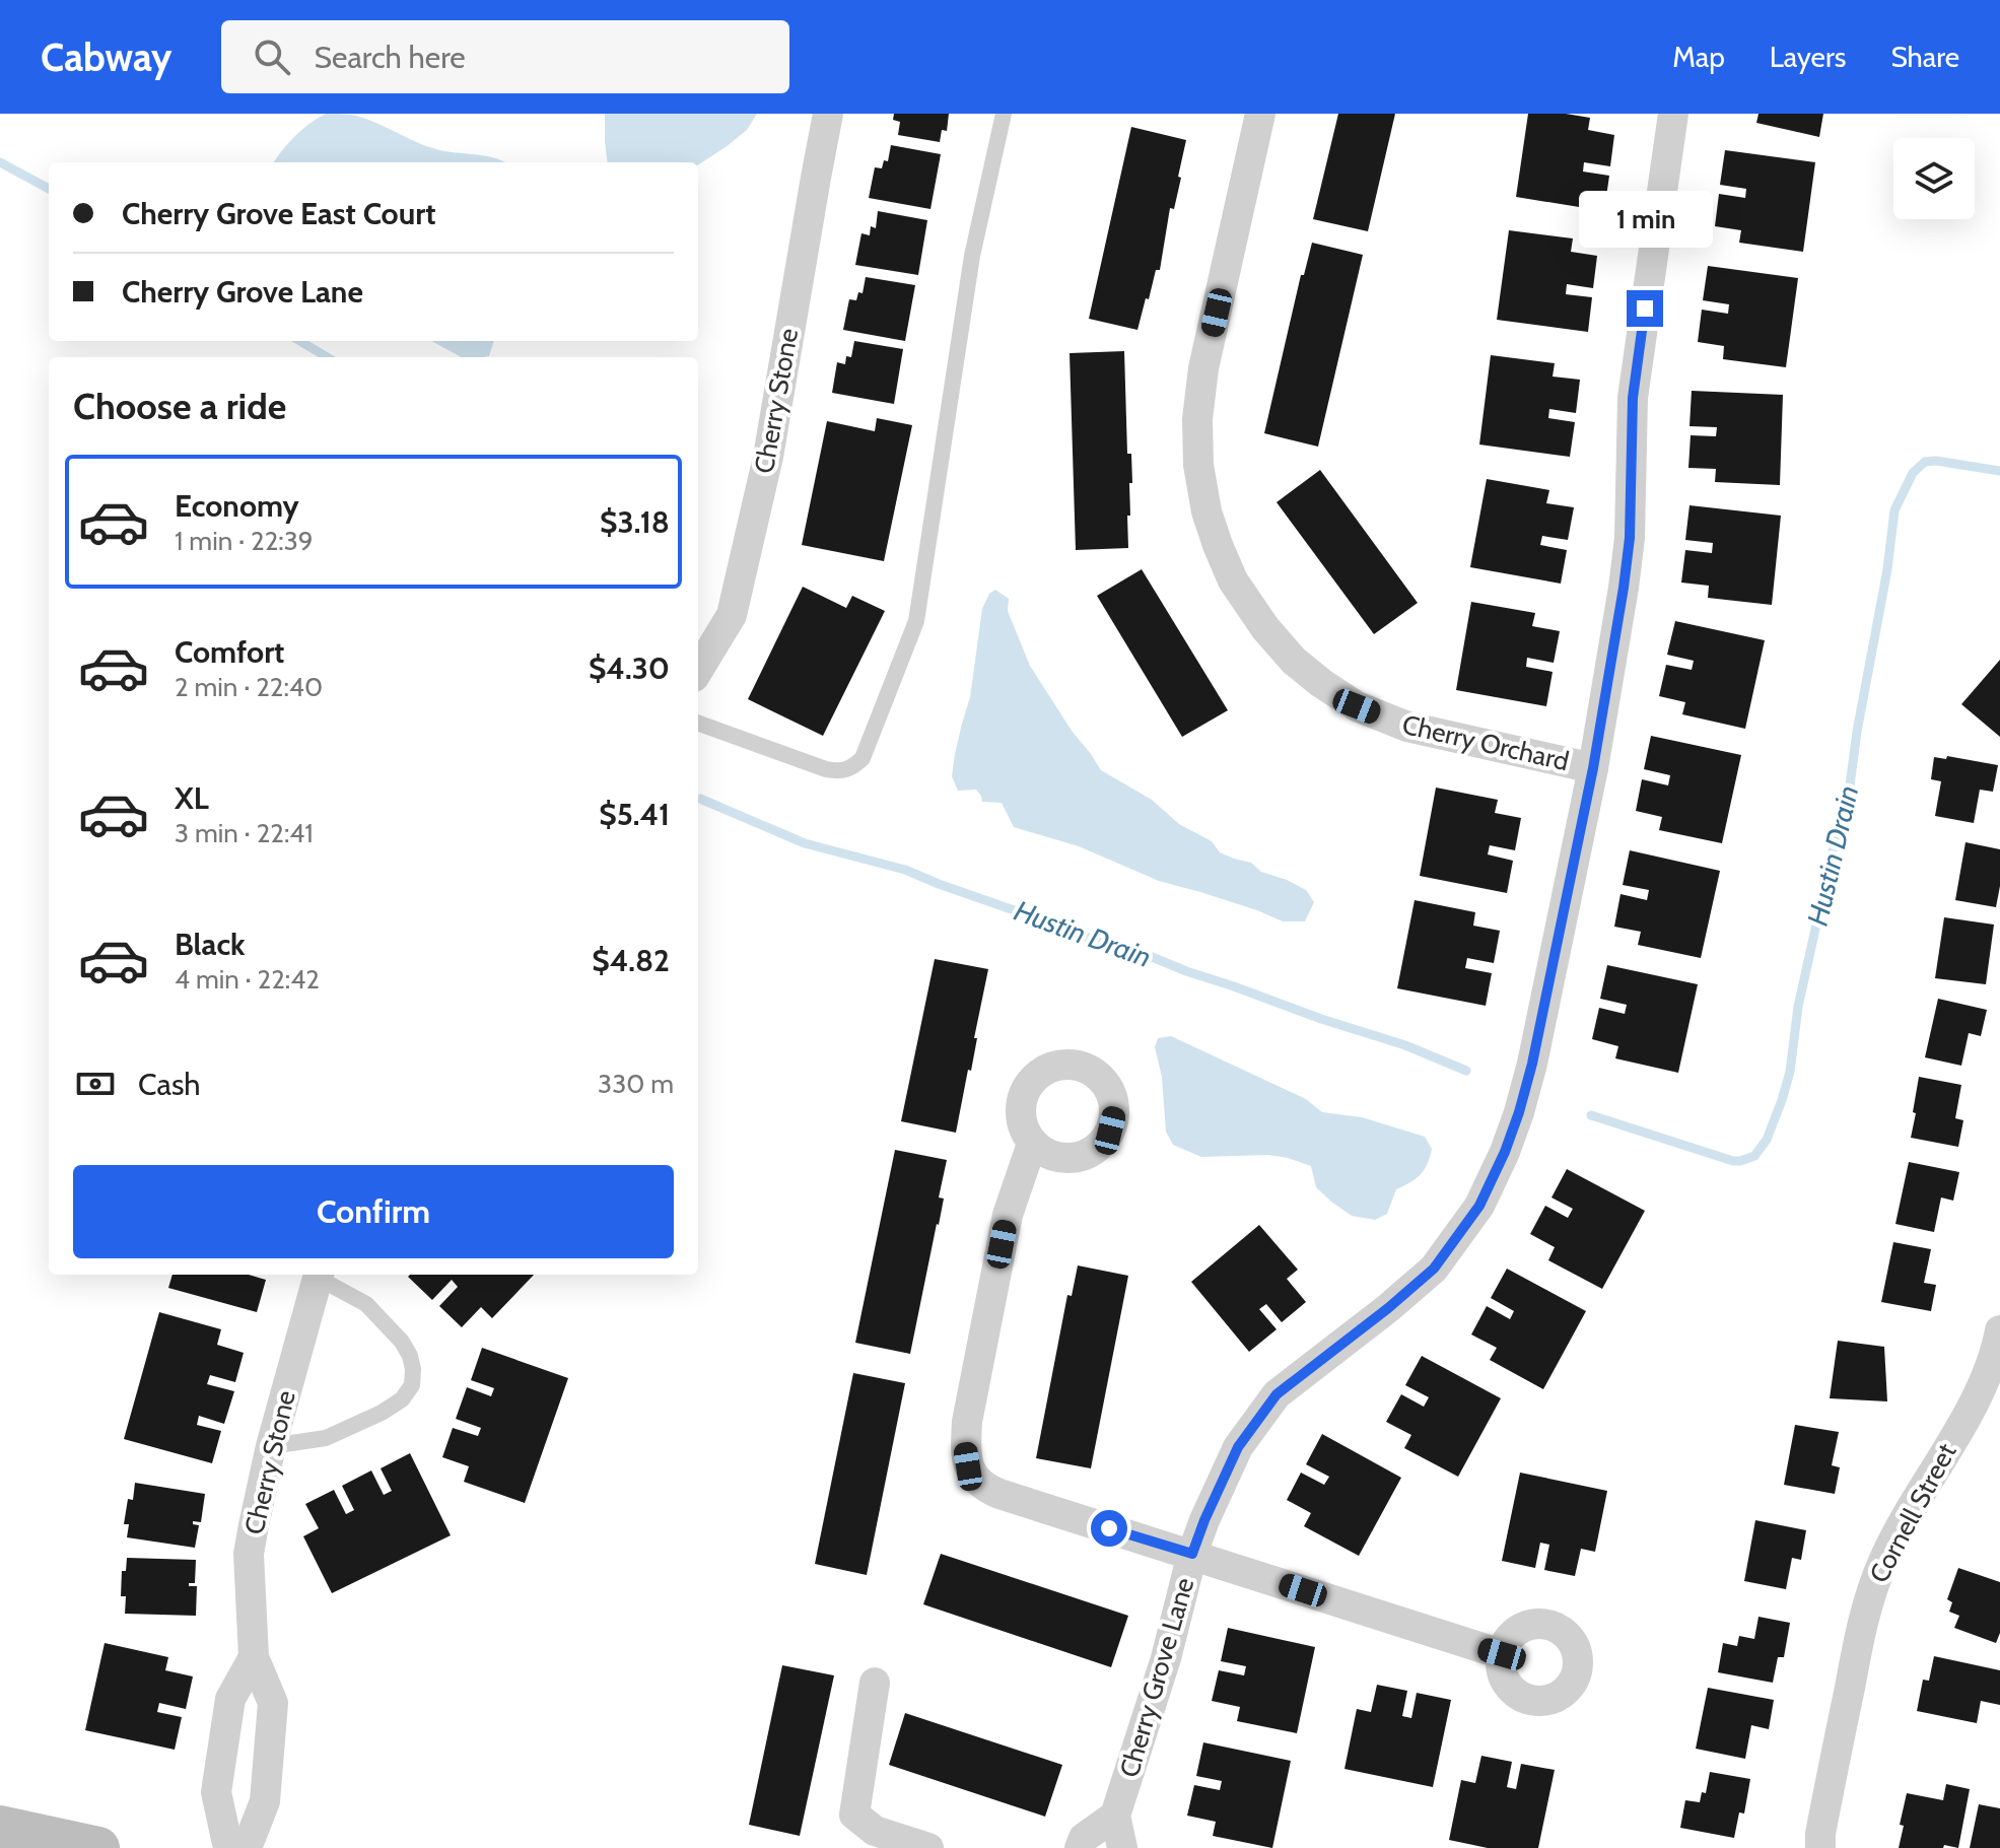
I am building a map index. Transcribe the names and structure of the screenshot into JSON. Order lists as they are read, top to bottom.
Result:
{
  "streets": {
    "street": [
      "Cherry Stone",
      "Cherry Orchard",
      "Cornell Street",
      "Cherry Grove Lane"
    ]
  },
  "crossings": [
    ["Cherry Orchard", "Cherry Grove Lane"]
  ],
  "water": ["Hustin Drain"],
  "page": {
    "header": "Cabway",
    "search": "Search here",
    "nav": ["Map", "Layers", "Share"],
    "banner": ["Cherry Grove East Court", "Cherry Grove Lane"],
    "bubble": "1 min",
    "heading": "Choose a ride",
    "list": [
      {
        "name": "Economy",
        "note": "1 min · 22:39",
        "value": "$3.18"
      },
      {
        "name": "Comfort",
        "note": "2 min · 22:40",
        "value": "$4.30"
      },
      {
        "name": "XL",
        "note": "3 min · 22:41",
        "value": "$5.41"
      },
      {
        "name": "Black",
        "note": "4 min · 22:42",
        "value": "$4.82"
      }
    ],
    "pay": ["Cash", "330 m"],
    "buttons": "Confirm"
  }
}
